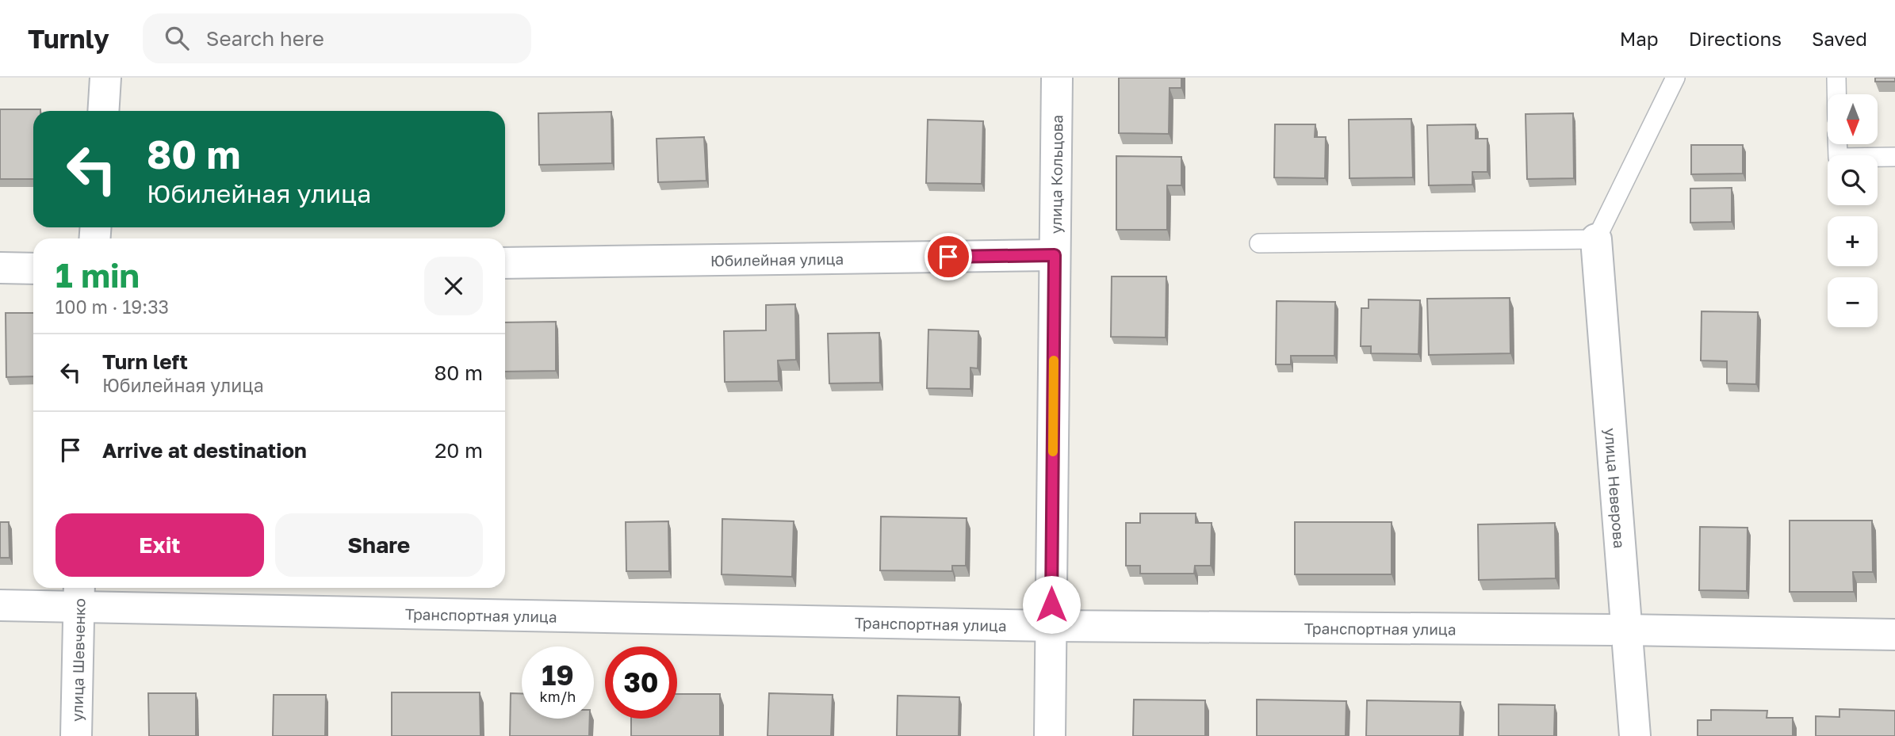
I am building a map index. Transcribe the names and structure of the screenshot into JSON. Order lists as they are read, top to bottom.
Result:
{
  "streets": {
    "street": [
      "улица Кольцова",
      "Юбилейная улица",
      "улица Неверова",
      "Транспортная улица",
      "улица Шевченко"
    ]
  },
  "crossings": [
    ["улица Кольцова", "Юбилейная улица"],
    ["улица Кольцова", "Транспортная улица"],
    ["улица Неверова", "Транспортная улица"],
    ["Транспортная улица", "улица Шевченко"]
  ],
  "north": "bottom",
  "page": {
    "header": "Turnly",
    "search": "Search here",
    "nav": ["Map", "Directions", "Saved"],
    "map_buttons": ["+", "−"],
    "turn": ["80 m", "Юбилейная улица"],
    "heading": ["1 min", "100 m · 19:33"],
    "list": [
      {
        "name": "Turn left",
        "note": "Юбилейная улица",
        "value": "80 m"
      },
      {
        "name": "Arrive at destination",
        "value": "20 m"
      }
    ],
    "buttons": ["Exit", "Share"],
    "speed": "19 km/h",
    "limit": "30"
  }
}
